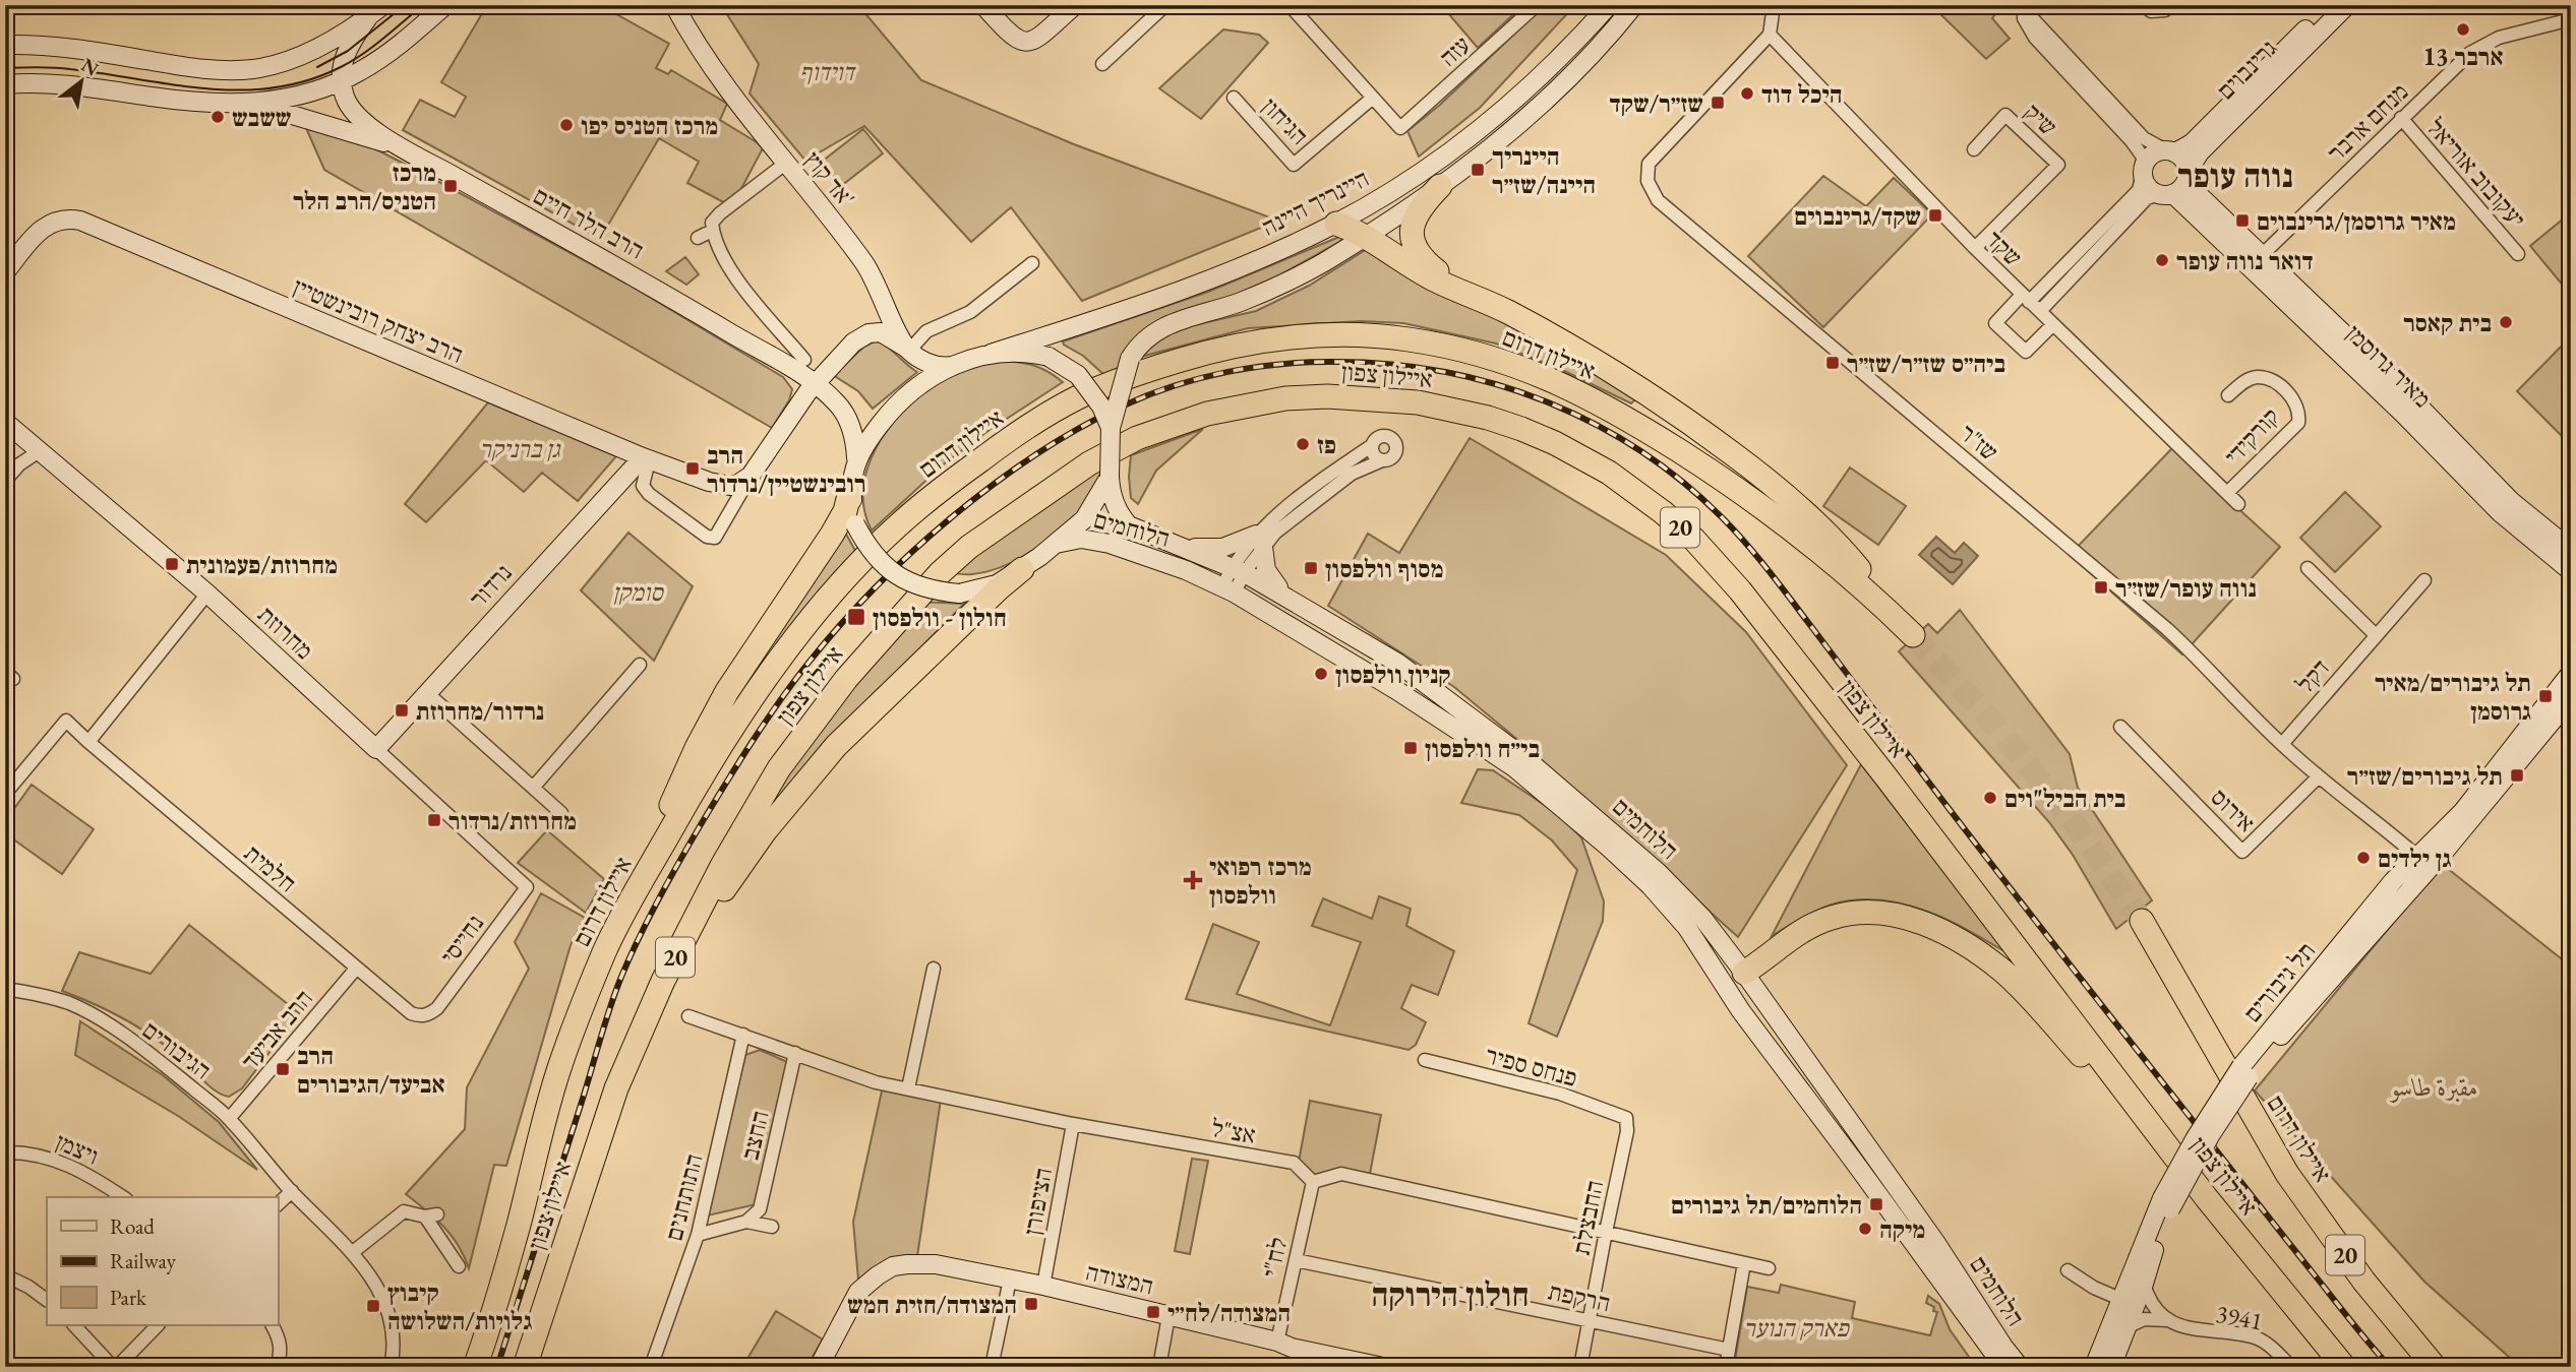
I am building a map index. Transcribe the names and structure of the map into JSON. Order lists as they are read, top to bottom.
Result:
{
  "streets": {
    "highway": ["איילון דרום", "איילון צפון", "20"],
    "main road": [
      "גרינבוים",
      "אד קוץ'",
      "היינריך היינה",
      "הרב הלר חיים",
      "הרב יצחק רובינשטיין",
      "מאיר גרוסמן",
      "הלוחמים",
      "נרדור",
      "מחרוזת",
      "תל גיבורים",
      "המצודה"
    ],
    "street": [
      "עזה",
      "שיק",
      "הגיחון",
      "מנחם ארבר",
      "יעקובוב אוריאל",
      "שקד",
      "קורקידי",
      "שז\"ר",
      "דקל",
      "אירוס",
      "חלמית",
      "נחייסי",
      "הרב אביעד",
      "הגיבורים",
      "פנחס ספיר",
      "אצ\"ל",
      "החצב",
      "ויצמן",
      "התותחנים",
      "הציפורן",
      "החבצלת",
      "לח\"י",
      "הרקפת",
      "3941"
    ]
  },
  "crossings": [
    ["עזה", "הגיחון"],
    ["גרינבוים", "מאיר גרוסמן"],
    ["שיק", "שקד"],
    ["מנחם ארבר", "יעקובוב אוריאל"],
    ["מנחם ארבר", "מאיר גרוסמן"],
    ["היינריך היינה", "הרב הלר חיים"],
    ["היינריך היינה", "הלוחמים"],
    ["הרב הלר חיים", "הלוחמים"],
    ["שקד", "קורקידי"],
    ["שקד", "שז\"ר"],
    ["הרב יצחק רובינשטיין", "נרדור"],
    ["שז\"ר", "דקל"],
    ["שז\"ר", "אירוס"],
    ["שז\"ר", "תל גיבורים"],
    ["נרדור", "מחרוזת"],
    ["מחרוזת", "נחייסי"],
    ["חלמית", "נחייסי"],
    ["חלמית", "הרב אביעד"],
    ["תל גיבורים", "3941"],
    ["הרב אביעד", "הגיבורים"],
    ["פנחס ספיר", "החבצלת"],
    ["אצ\"ל", "החצב"],
    ["אצ\"ל", "התותחנים"],
    ["אצ\"ל", "הציפורן"],
    ["אצ\"ל", "לח\"י"],
    ["הציפורן", "המצודה"],
    ["החבצלת", "הרקפת"],
    ["לח\"י", "המצודה"],
    ["לח\"י", "הרקפת"]
  ],
  "districts": ["נווה עופר", "חולון הירוקה"],
  "parks": [
    "דוידוף",
    "גן ברניקר",
    "סומקן",
    "مقبرة طاسو",
    "פארק הנוער"
  ],
  "places": {
    "other": [
      "ארבר 13",
      "היכל דוד",
      "ששבש",
      "מרכז הטניס יפו",
      "דואר נווה עופר",
      "בית קאסר",
      "פז",
      "קניון וולפסון",
      "בית הביל\"וים",
      "גן ילדים",
      "מיקה"
    ],
    "transit": [
      "שז״ר/שקד",
      "היינריך היינה/שז״ר",
      "מרכז הטניס/הרב הלר",
      "שקד/גרינבוים",
      "מאיר גרוסמן/גרינבוים",
      "ביה״ס שז״ר/שז״ר",
      "הרב רובינשטיין/נרדור",
      "מחרוזת/פעמונית",
      "מסוף וולפסון",
      "נווה עופר/שז״ר",
      "חולון - וולפסון",
      "תל גיבורים/מאיר גרוסמן",
      "נרדור/מחרוזת",
      "בי״ח וולפסון",
      "תל גיבורים/שז״ר",
      "מחרוזת/נרדור",
      "הרב אביעד/הגיבורים",
      "הלוחמים/תל גיבורים",
      "המצודה/חזית חמש",
      "קיבוץ גלויות/השלושה",
      "המצודה/לח״י"
    ],
    "health": ["מרכז רפואי וולפסון"]
  },
  "legend": ["Road", "Railway", "Park"],
  "north": "top right"
}
